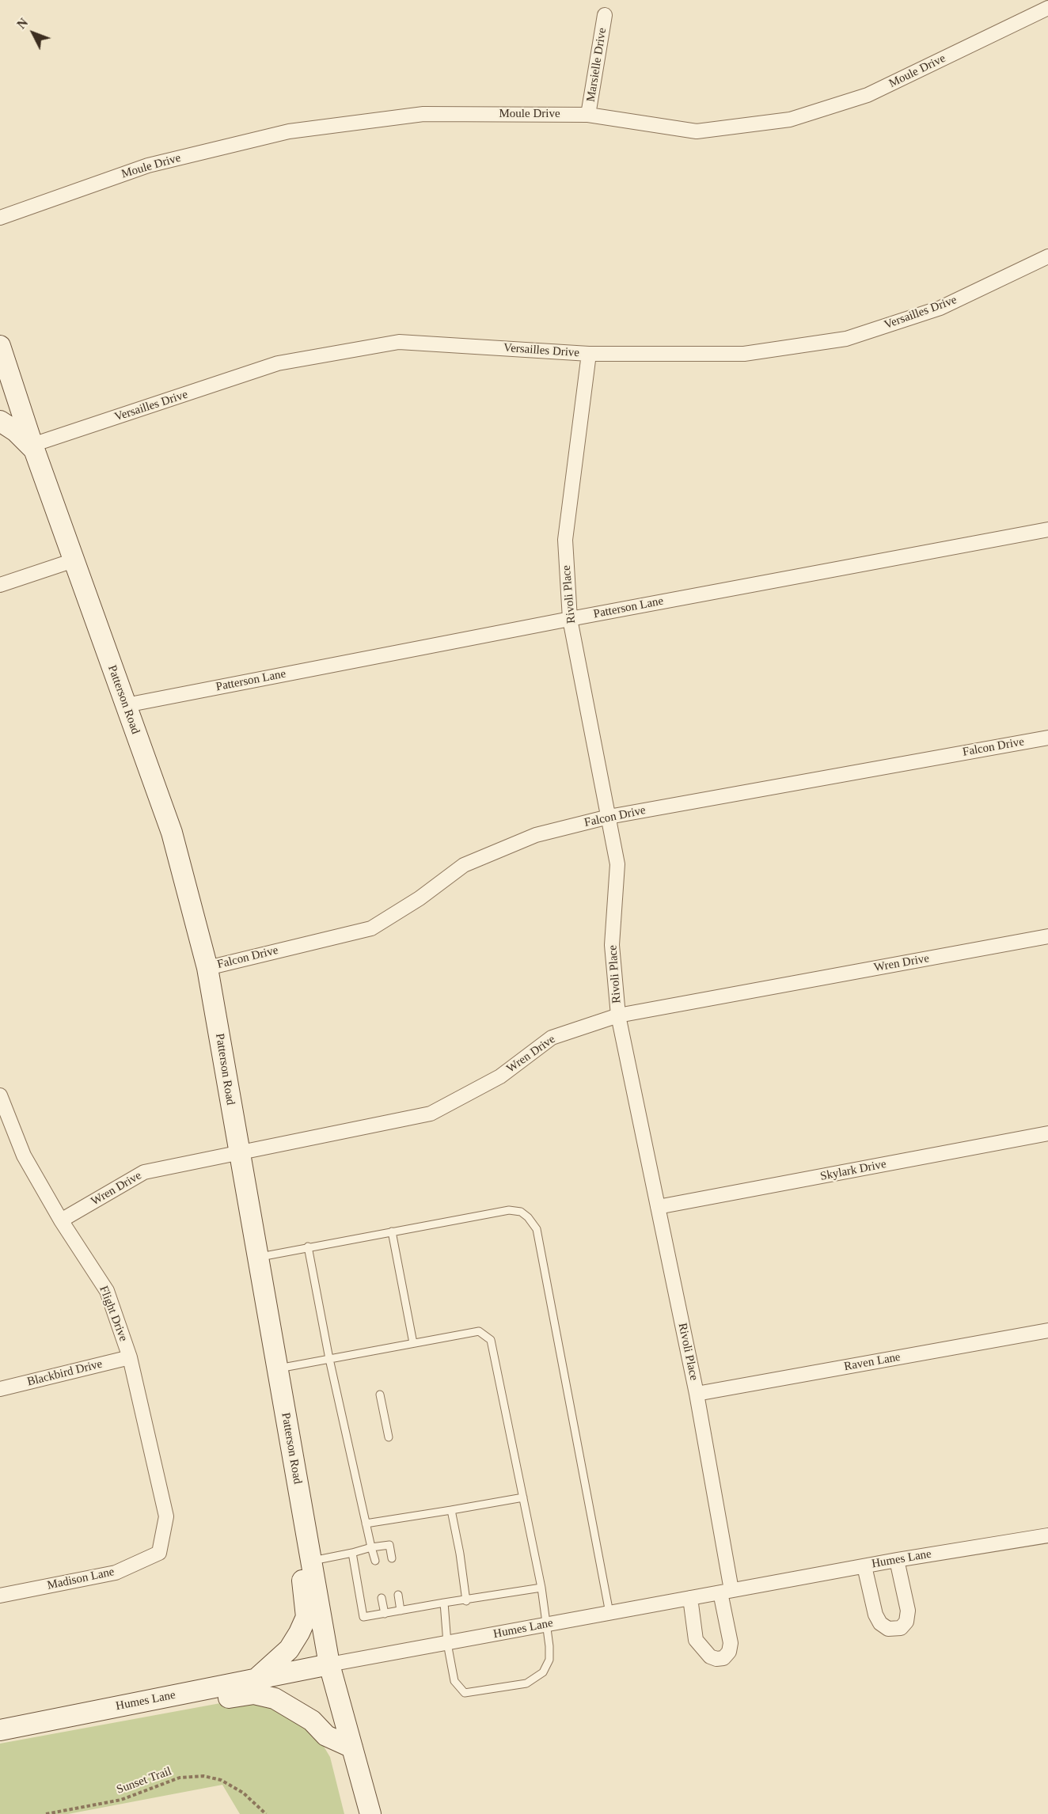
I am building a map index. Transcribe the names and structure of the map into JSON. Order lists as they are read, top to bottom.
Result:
{
  "streets": {
    "main road": ["Patterson Road", "Humes Lane"],
    "street": [
      "Marsielle Drive",
      "Moule Drive",
      "Versailles Drive",
      "Rivoli Place",
      "Patterson Lane",
      "Falcon Drive",
      "Wren Drive",
      "Skylark Drive",
      "Flight Drive",
      "Raven Lane",
      "Blackbird Drive",
      "Madison Lane"
    ],
    "path": ["Sunset Trail"]
  },
  "crossings": [
    ["Marsielle Drive", "Moule Drive"],
    ["Versailles Drive", "Rivoli Place"],
    ["Versailles Drive", "Patterson Road"],
    ["Rivoli Place", "Patterson Lane"],
    ["Rivoli Place", "Falcon Drive"],
    ["Rivoli Place", "Wren Drive"],
    ["Rivoli Place", "Skylark Drive"],
    ["Rivoli Place", "Raven Lane"],
    ["Rivoli Place", "Humes Lane"],
    ["Patterson Lane", "Patterson Road"],
    ["Patterson Road", "Falcon Drive"],
    ["Patterson Road", "Wren Drive"],
    ["Patterson Road", "Humes Lane"],
    ["Wren Drive", "Flight Drive"],
    ["Flight Drive", "Blackbird Drive"],
    ["Flight Drive", "Madison Lane"]
  ],
  "north": "top left"
}
